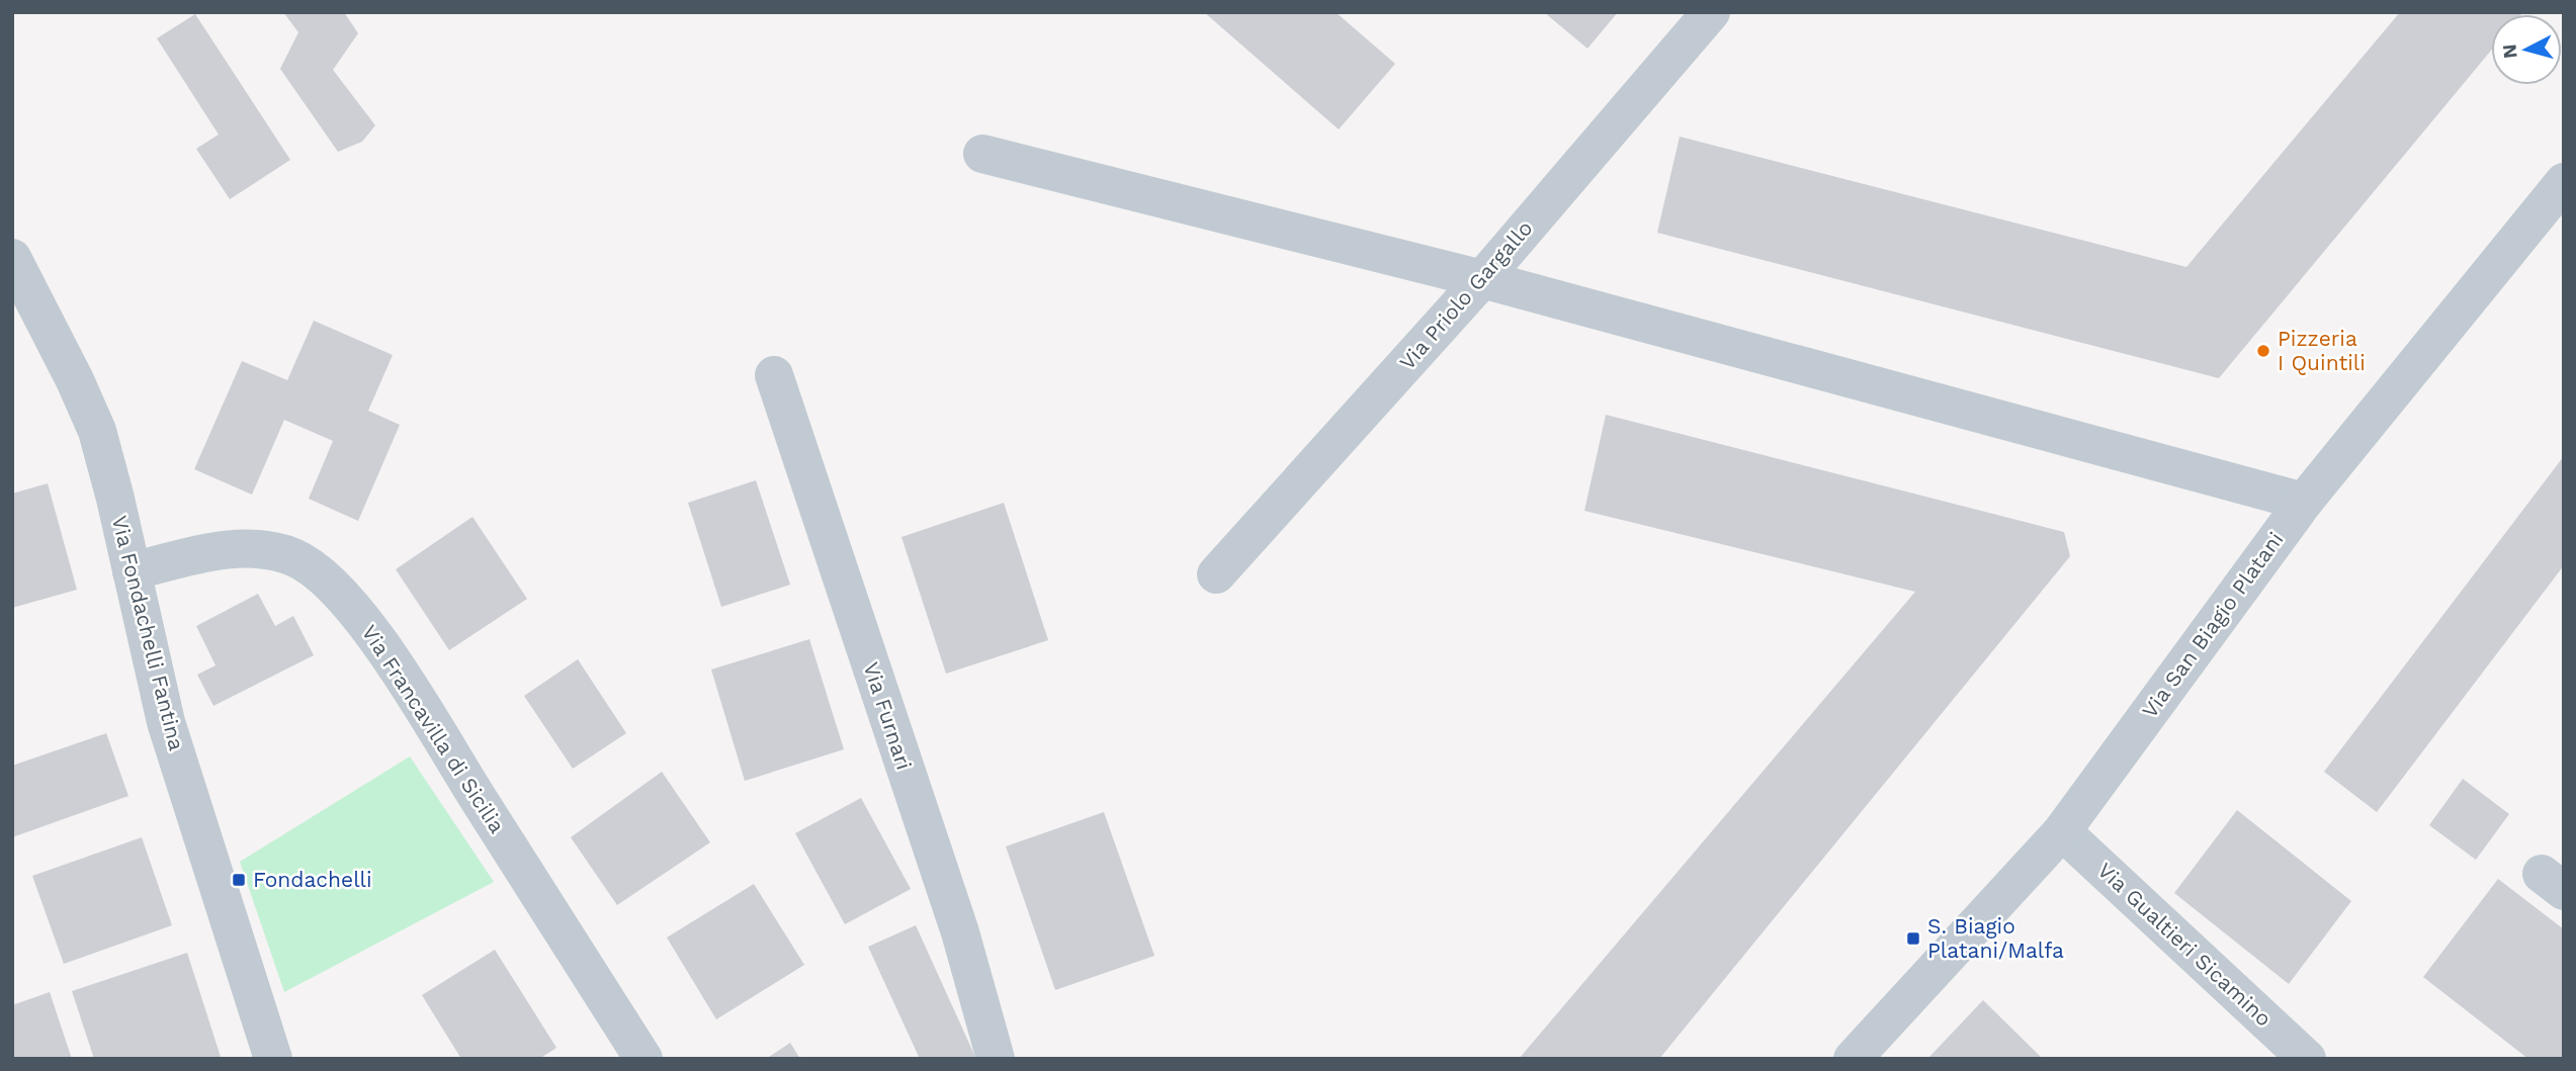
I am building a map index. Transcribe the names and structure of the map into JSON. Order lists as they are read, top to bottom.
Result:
{
  "streets": {
    "street": [
      "Via Priolo Gargallo",
      "Via San Biagio Platani",
      "Via Fondachelli Fantina",
      "Via Furnari",
      "Via Francavilla di Sicilia",
      "Via Gualtieri Sicamino"
    ]
  },
  "crossings": [
    ["Via San Biagio Platani", "Via Gualtieri Sicamino"],
    ["Via Fondachelli Fantina", "Via Francavilla di Sicilia"]
  ],
  "places": {
    "other": ["Pizzeria I Quintili"],
    "transit": ["Fondachelli", "S. Biagio Platani/Malfa"]
  },
  "north": "left"
}
